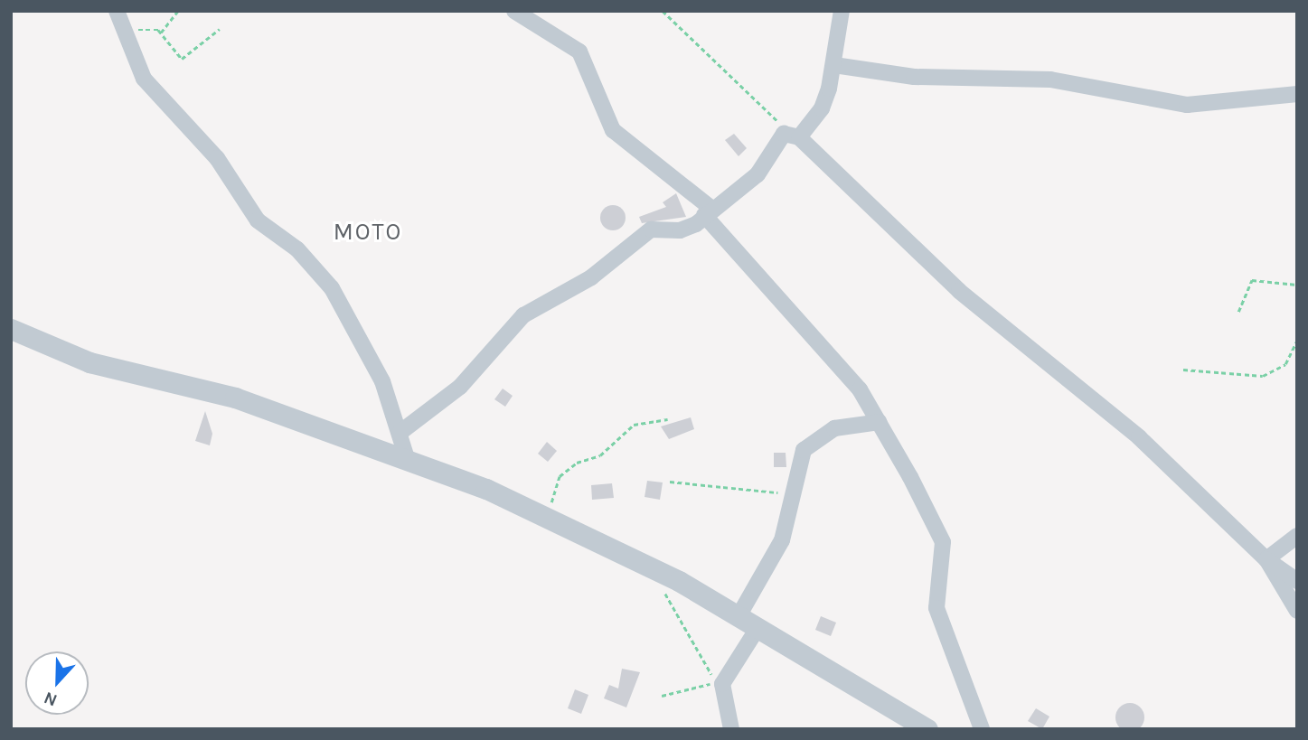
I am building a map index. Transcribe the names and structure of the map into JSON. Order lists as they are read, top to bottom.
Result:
{
  "districts": ["MOTO"],
  "north": "bottom"
}
